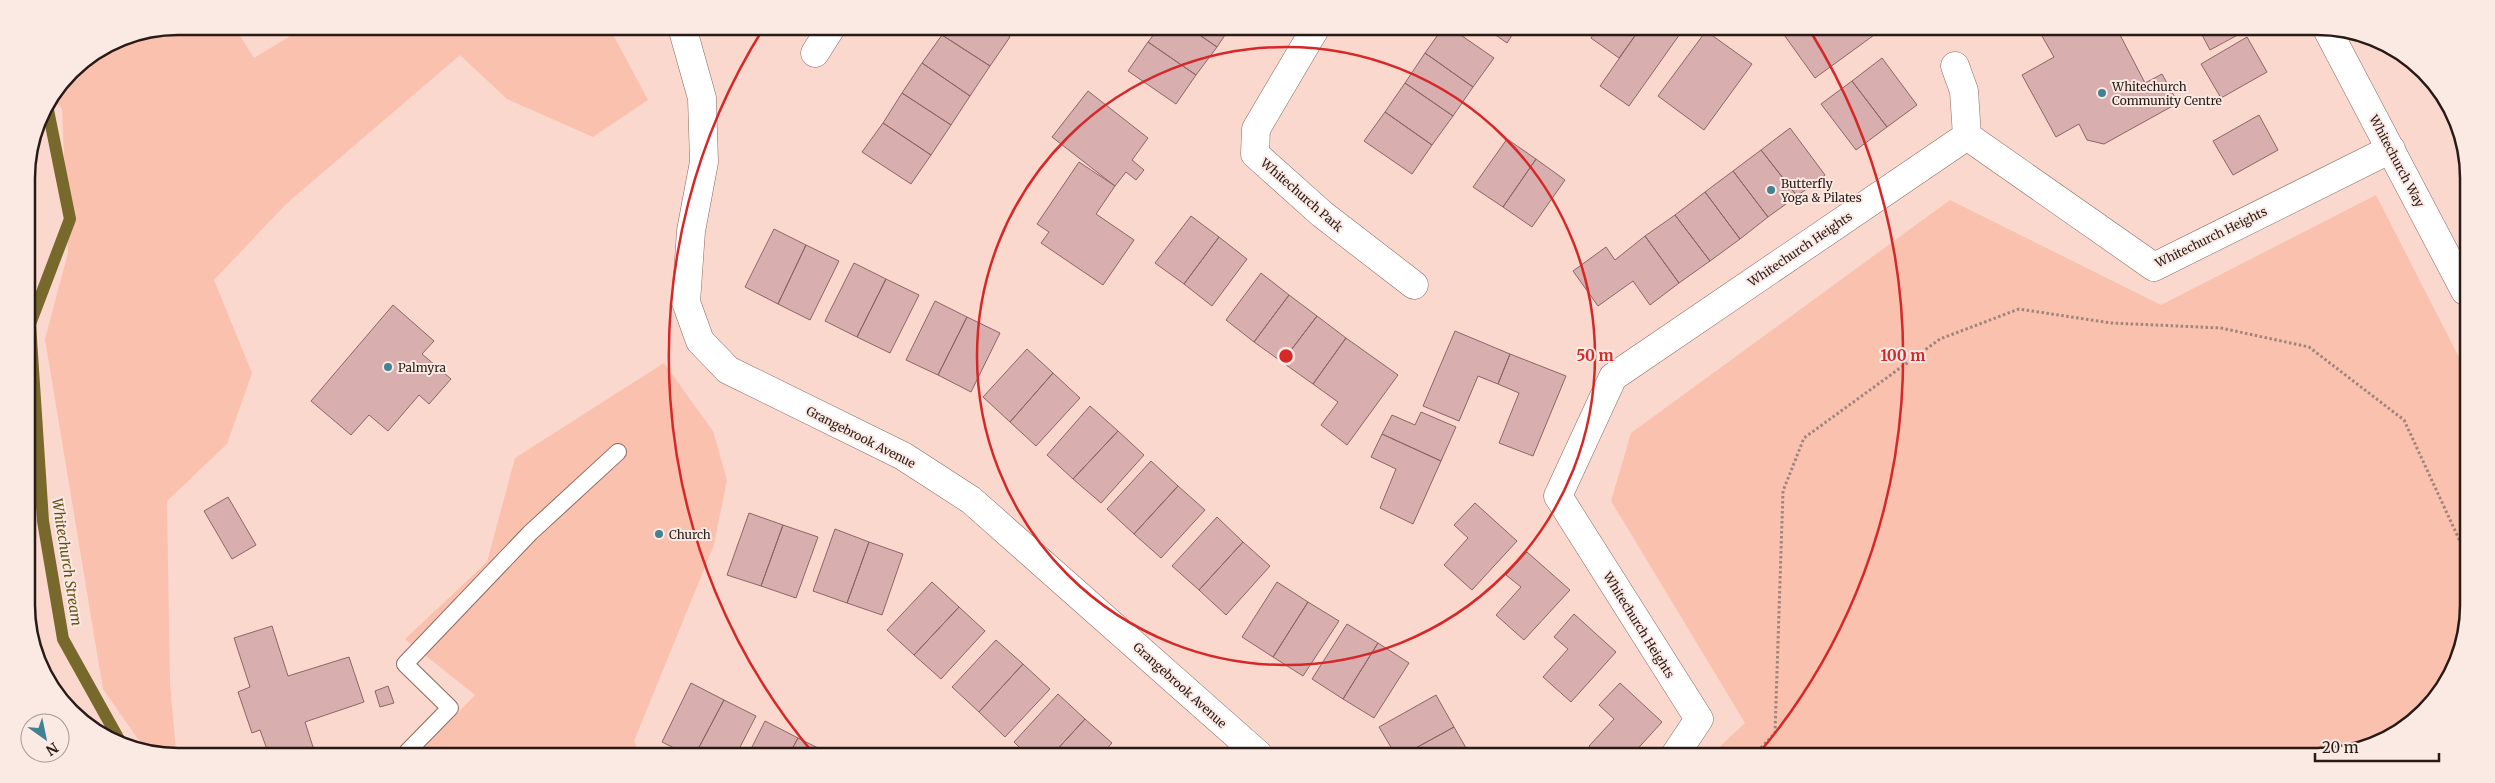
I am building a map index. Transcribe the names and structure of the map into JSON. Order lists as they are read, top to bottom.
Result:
{
  "streets": {
    "street": [
      "Whitechurch Way",
      "Whitechurch Park",
      "Whitechurch Heights",
      "Grangebrook Avenue"
    ]
  },
  "crossings": [
    ["Whitechurch Way", "Whitechurch Heights"]
  ],
  "water": ["Whitechurch Stream"],
  "places": [
    "Whitechurch Community Centre",
    "Butterfly Yoga & Pilates",
    "Palmyra",
    "Church"
  ],
  "scale_bar": "20 m",
  "north": "bottom right",
  "rings": ["50 m", "100 m"]
}
